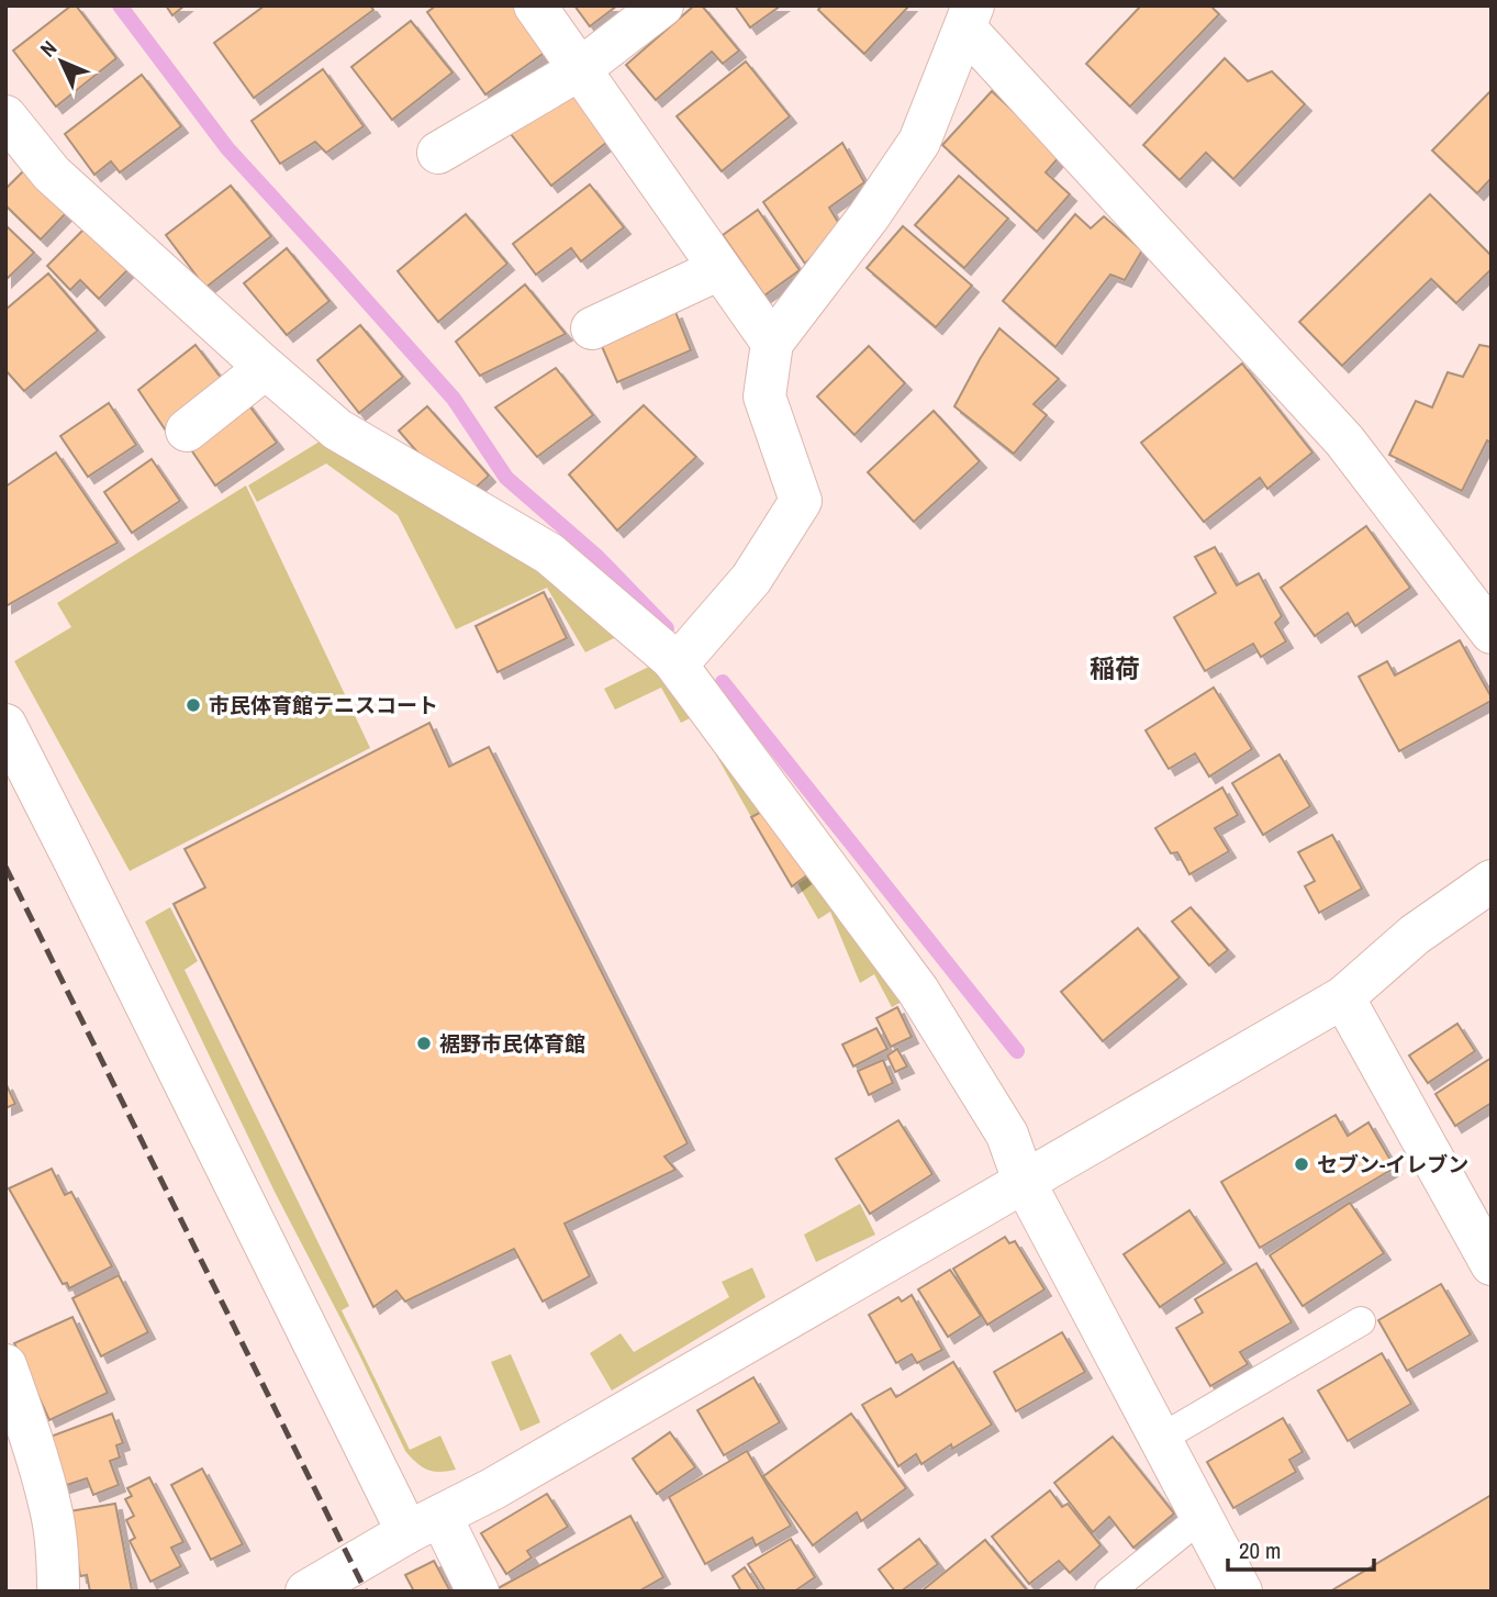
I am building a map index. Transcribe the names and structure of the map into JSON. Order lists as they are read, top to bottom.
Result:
{
  "districts": ["稲荷"],
  "places": ["市民体育館テニスコート", "裾野市民体育館", "セブン-イレブン"],
  "scale_bar": "20 m",
  "north": "top left"
}
